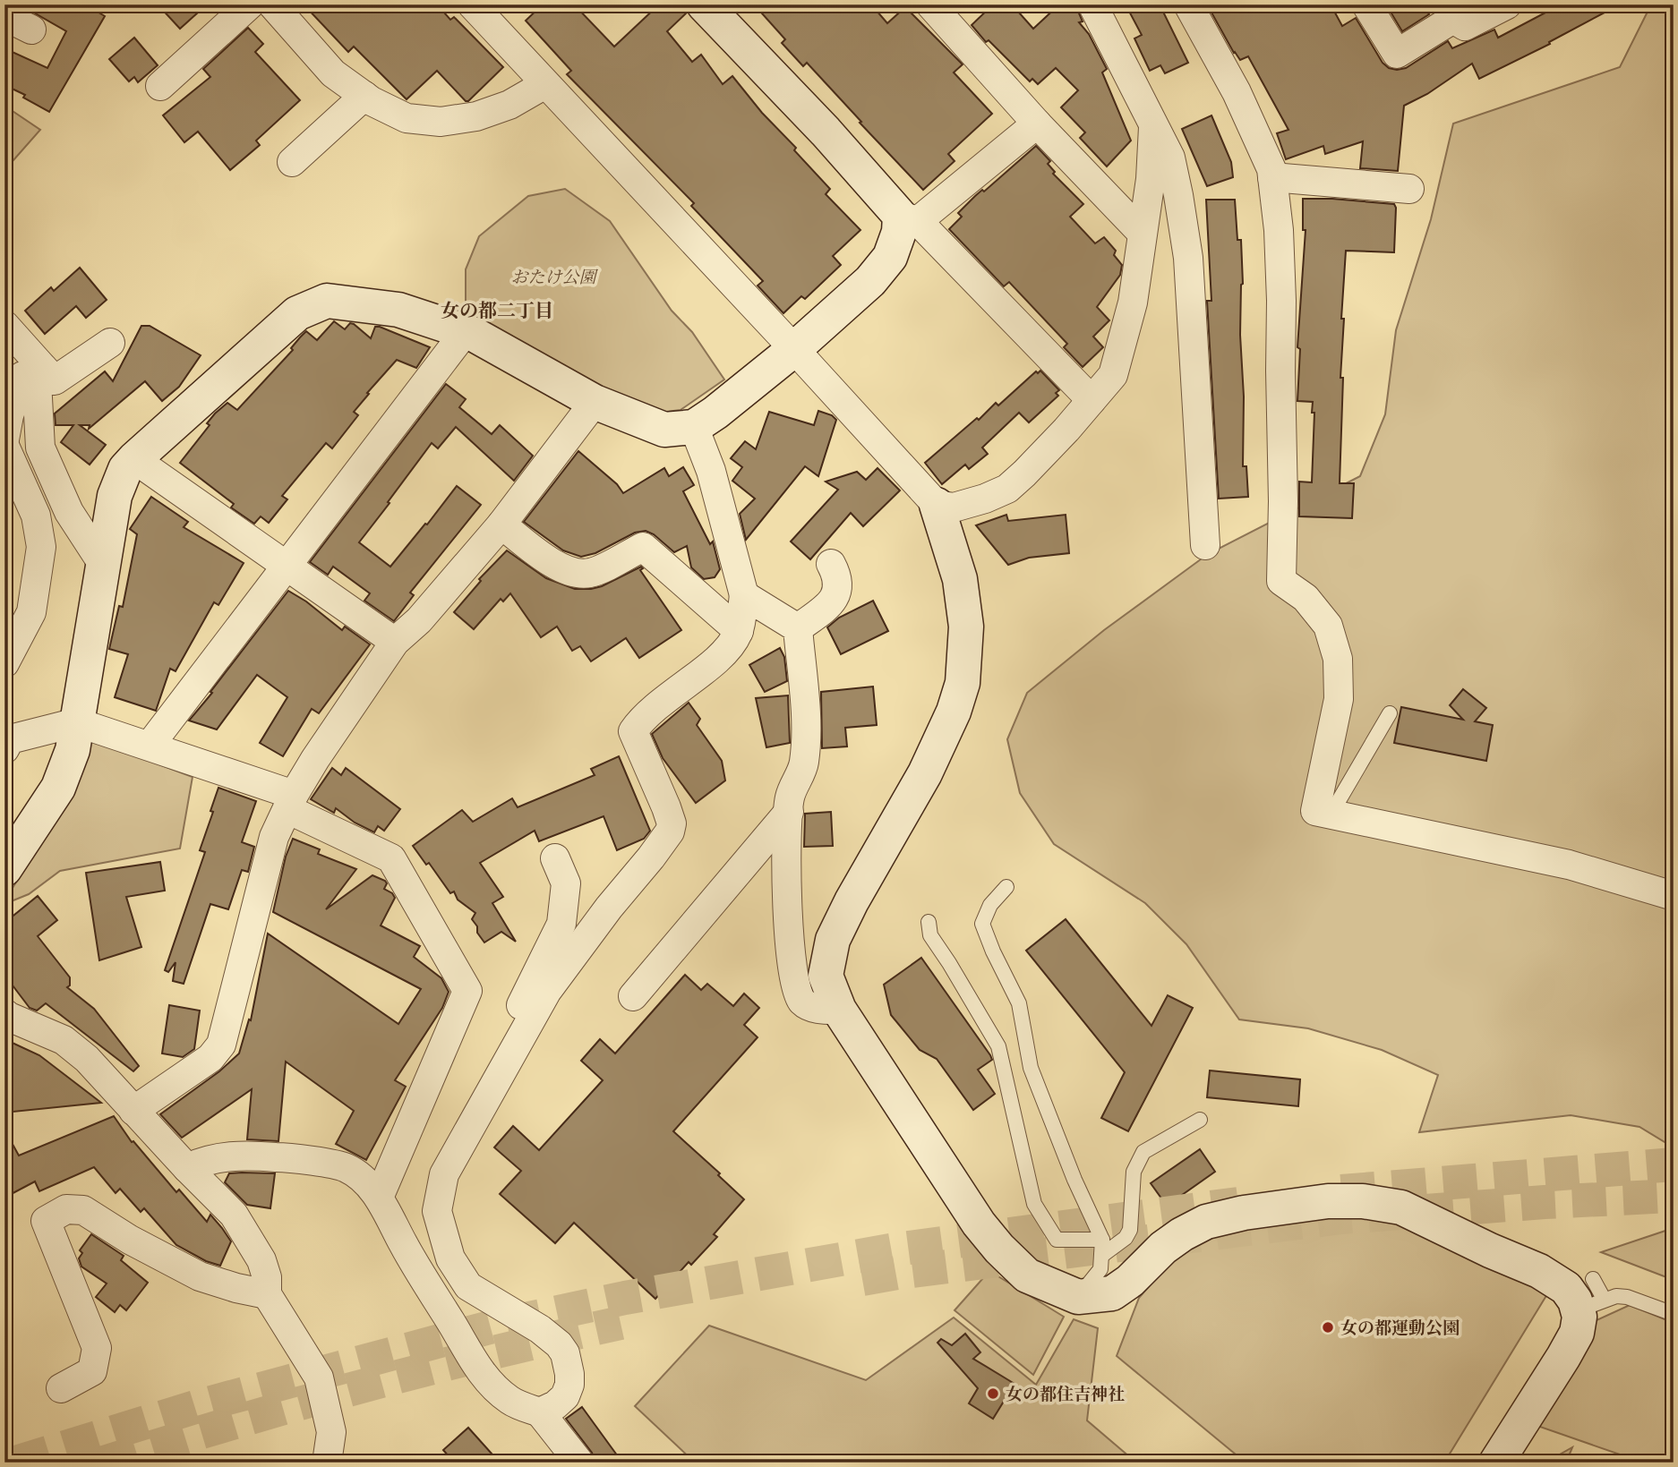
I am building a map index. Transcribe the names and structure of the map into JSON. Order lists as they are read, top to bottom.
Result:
{
  "districts": ["女の都二丁目"],
  "parks": ["おたけ公園"],
  "places": ["女の都運動公園", "女の都住吉神社"]
}
